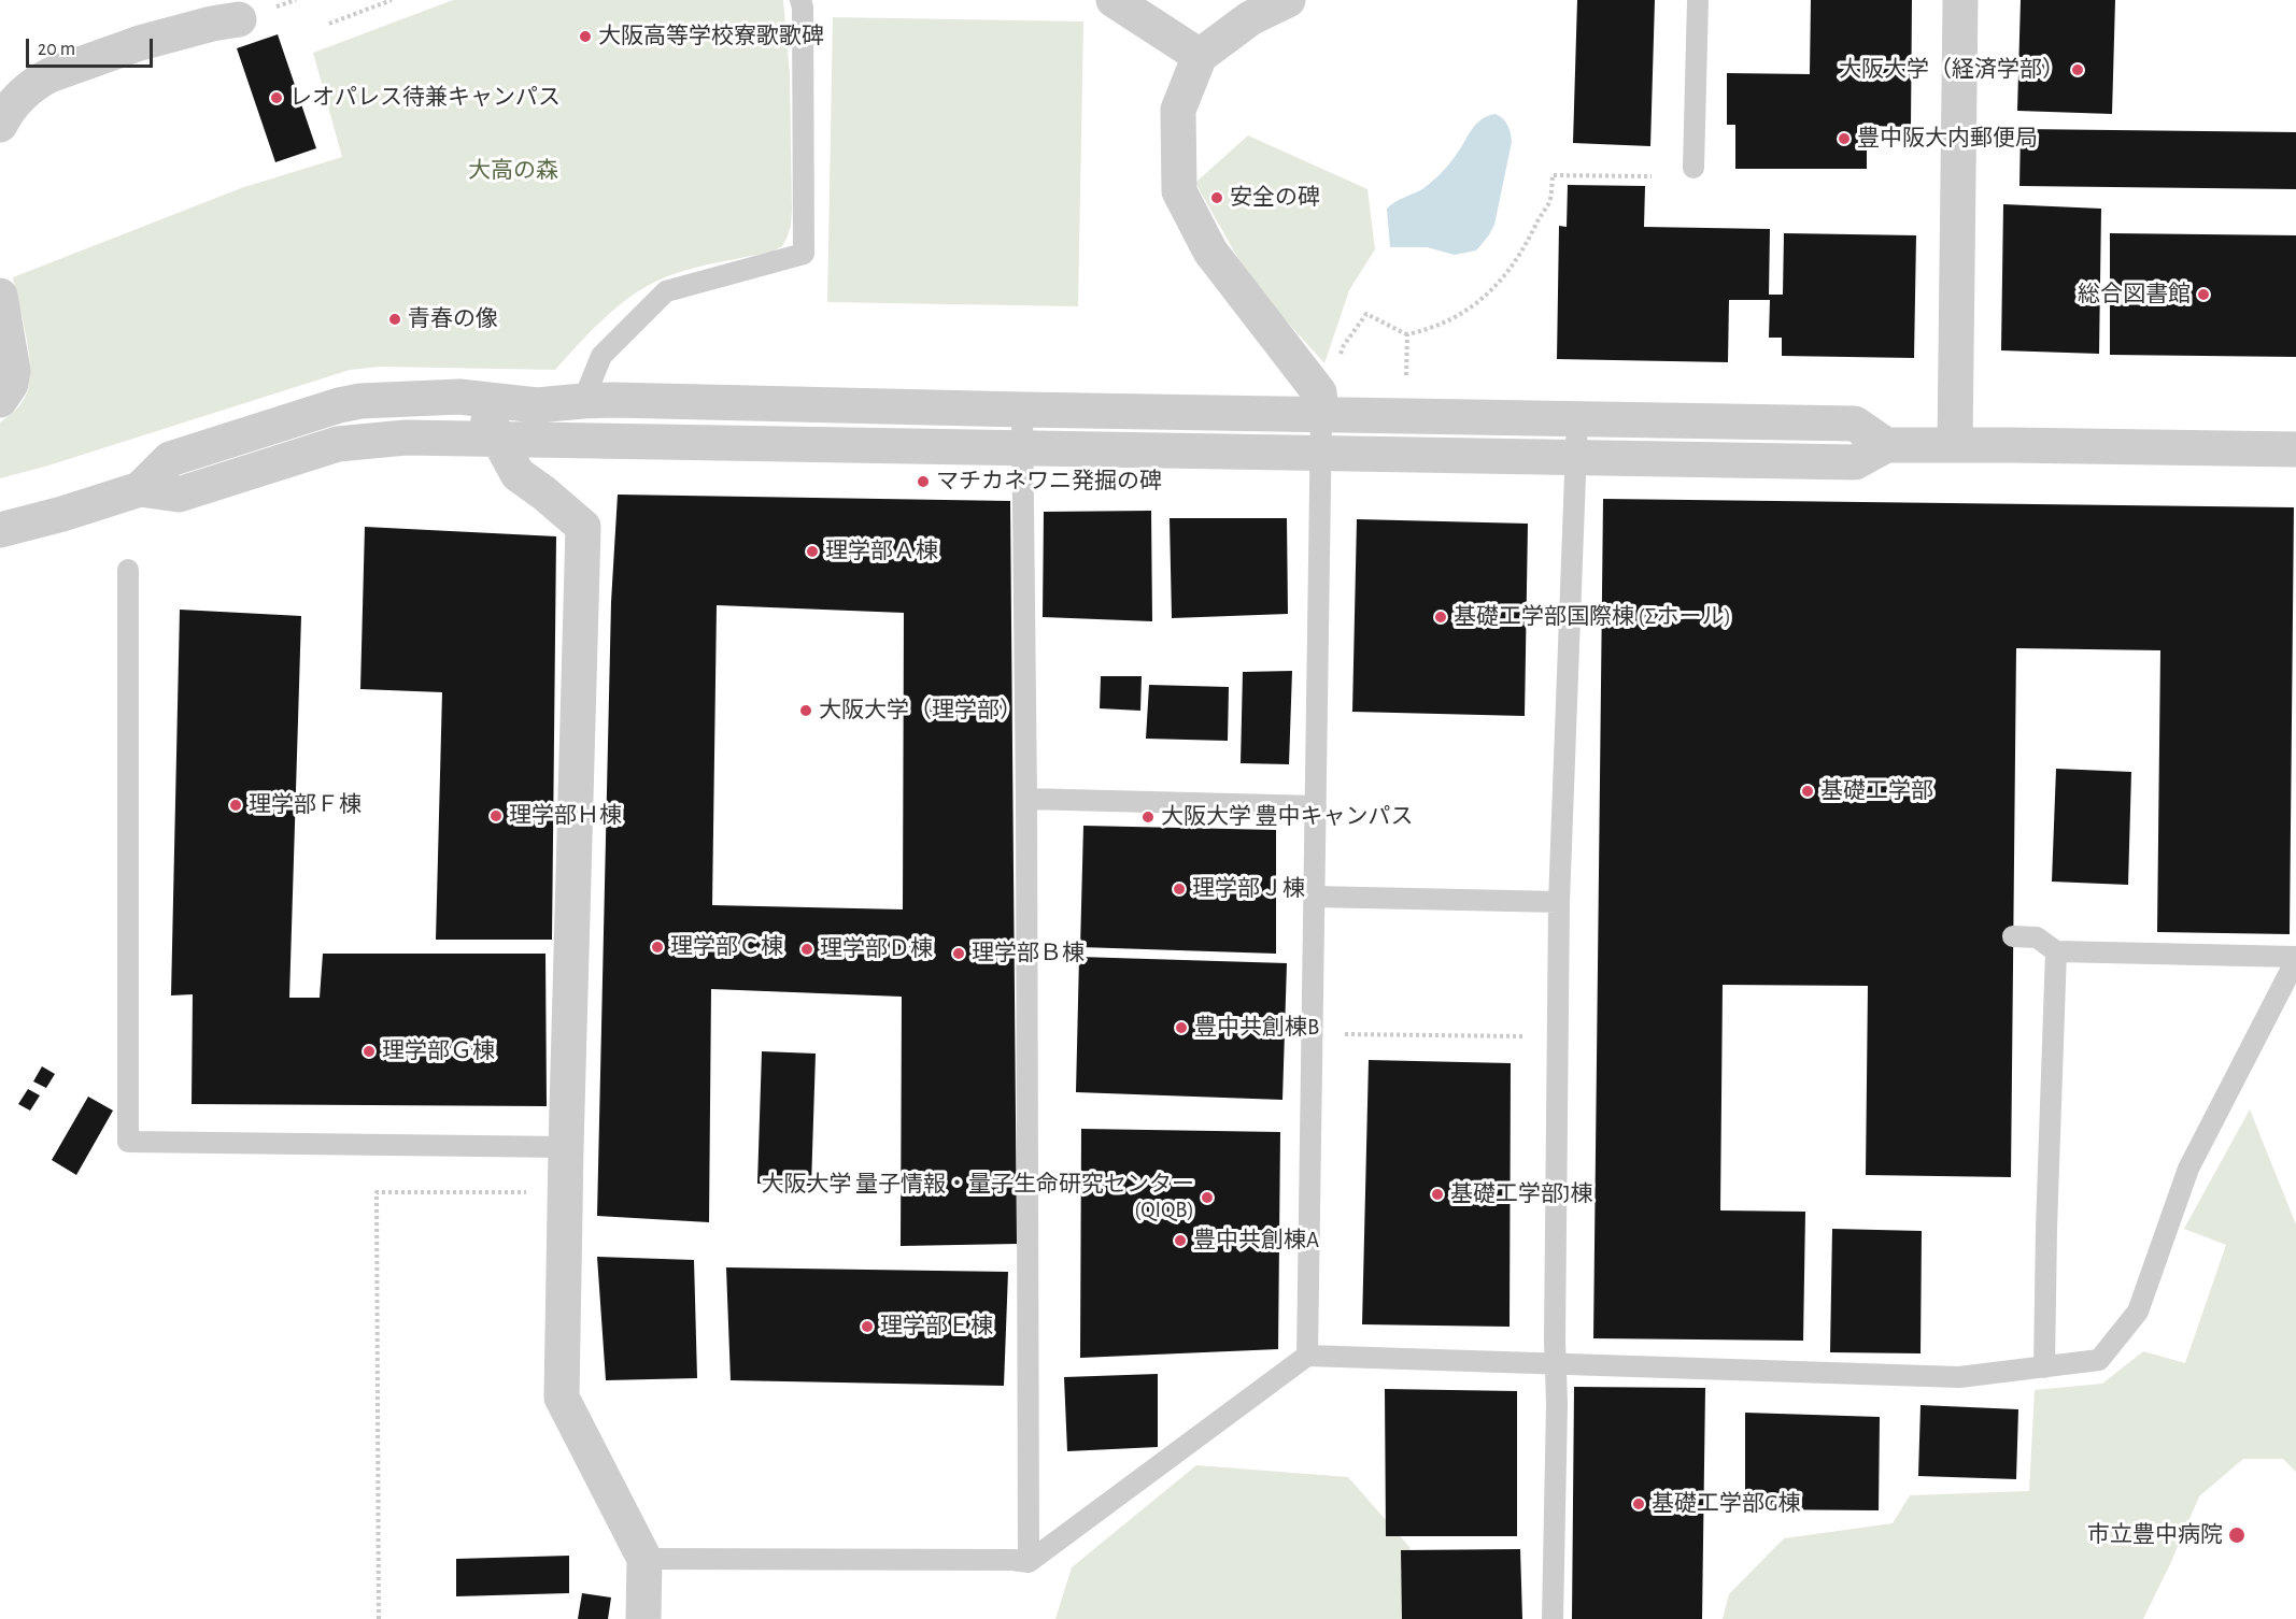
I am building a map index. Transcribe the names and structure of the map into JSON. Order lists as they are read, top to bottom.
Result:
{
  "parks": ["大高の森"],
  "places": [
    "大阪高等学校寮歌歌碑",
    "大阪大学（経済学部）",
    "レオパレス待兼キャンパス",
    "豊中阪大内郵便局",
    "安全の碑",
    "総合図書館",
    "青春の像",
    "マチカネワニ発掘の碑",
    "理学部Ａ棟",
    "基礎工学部国際棟 (Σホール)",
    "大阪大学（理学部）",
    "基礎工学部",
    "理学部Ｆ棟",
    "理学部Ｈ棟",
    "大阪大学 豊中キャンパス",
    "理学部Ｊ棟",
    "理学部Ｃ棟",
    "理学部Ｄ棟",
    "理学部Ｂ棟",
    "豊中共創棟B",
    "理学部Ｇ棟",
    "基礎工学部J棟",
    "大阪大学 量子情報・量子生命研究センター (QIQB)",
    "豊中共創棟A",
    "理学部Ｅ棟",
    "基礎工学部G棟",
    "市立豊中病院"
  ],
  "scale_bar": "20 m"
}
